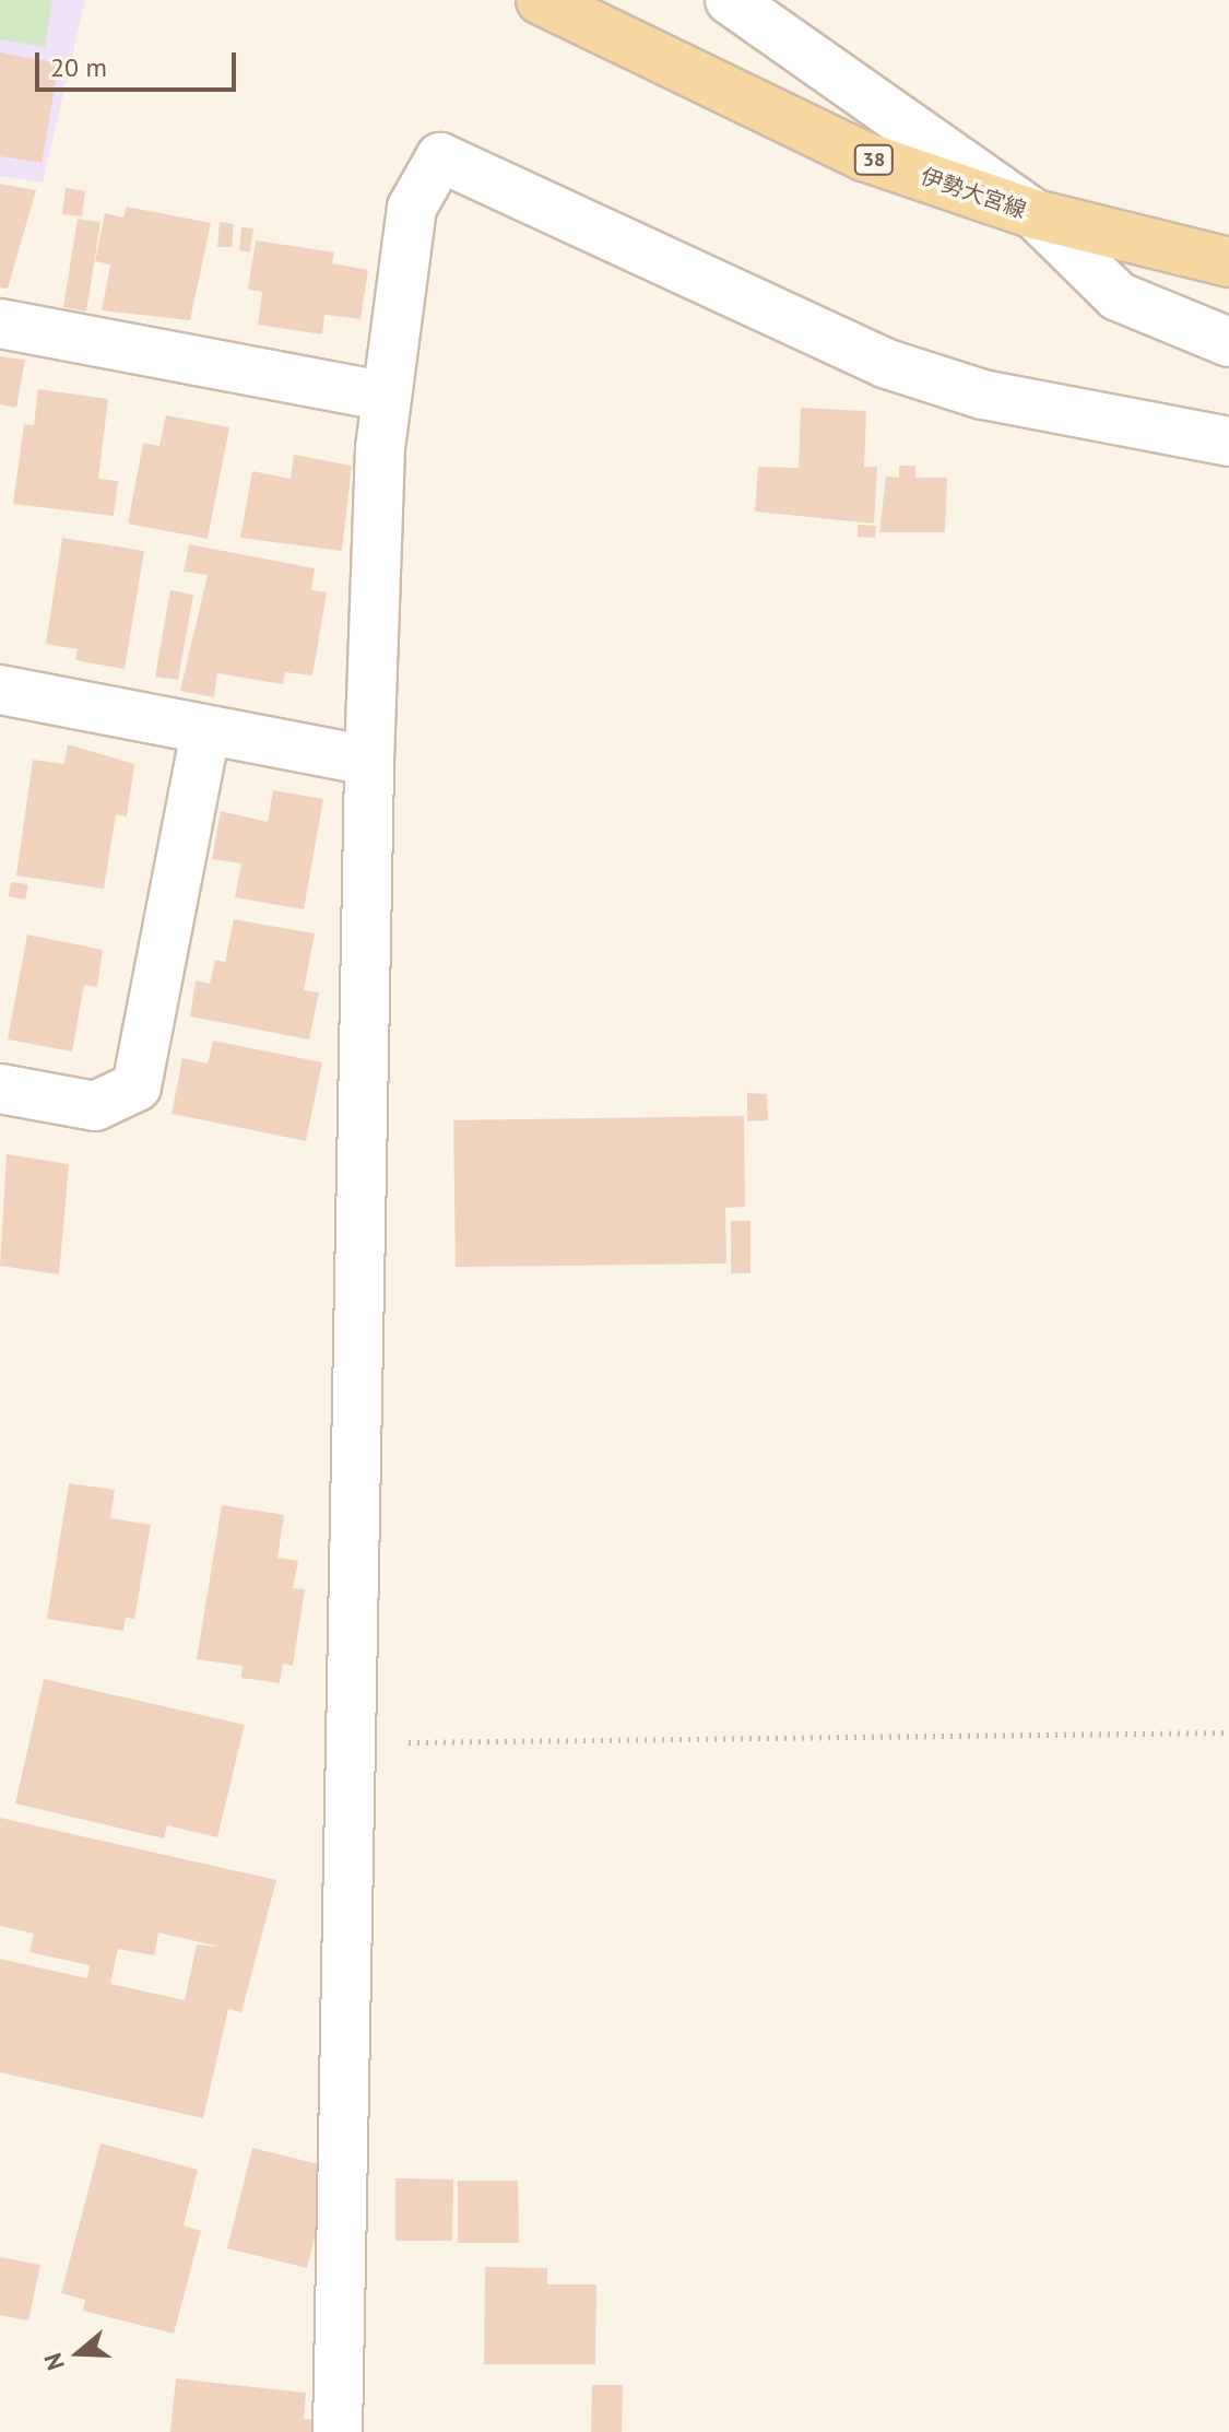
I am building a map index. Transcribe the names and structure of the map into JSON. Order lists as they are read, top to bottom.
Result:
{
  "streets": {
    "main road": ["38", "伊勢大宮線"]
  },
  "scale_bar": "20 m",
  "north": "left"
}
